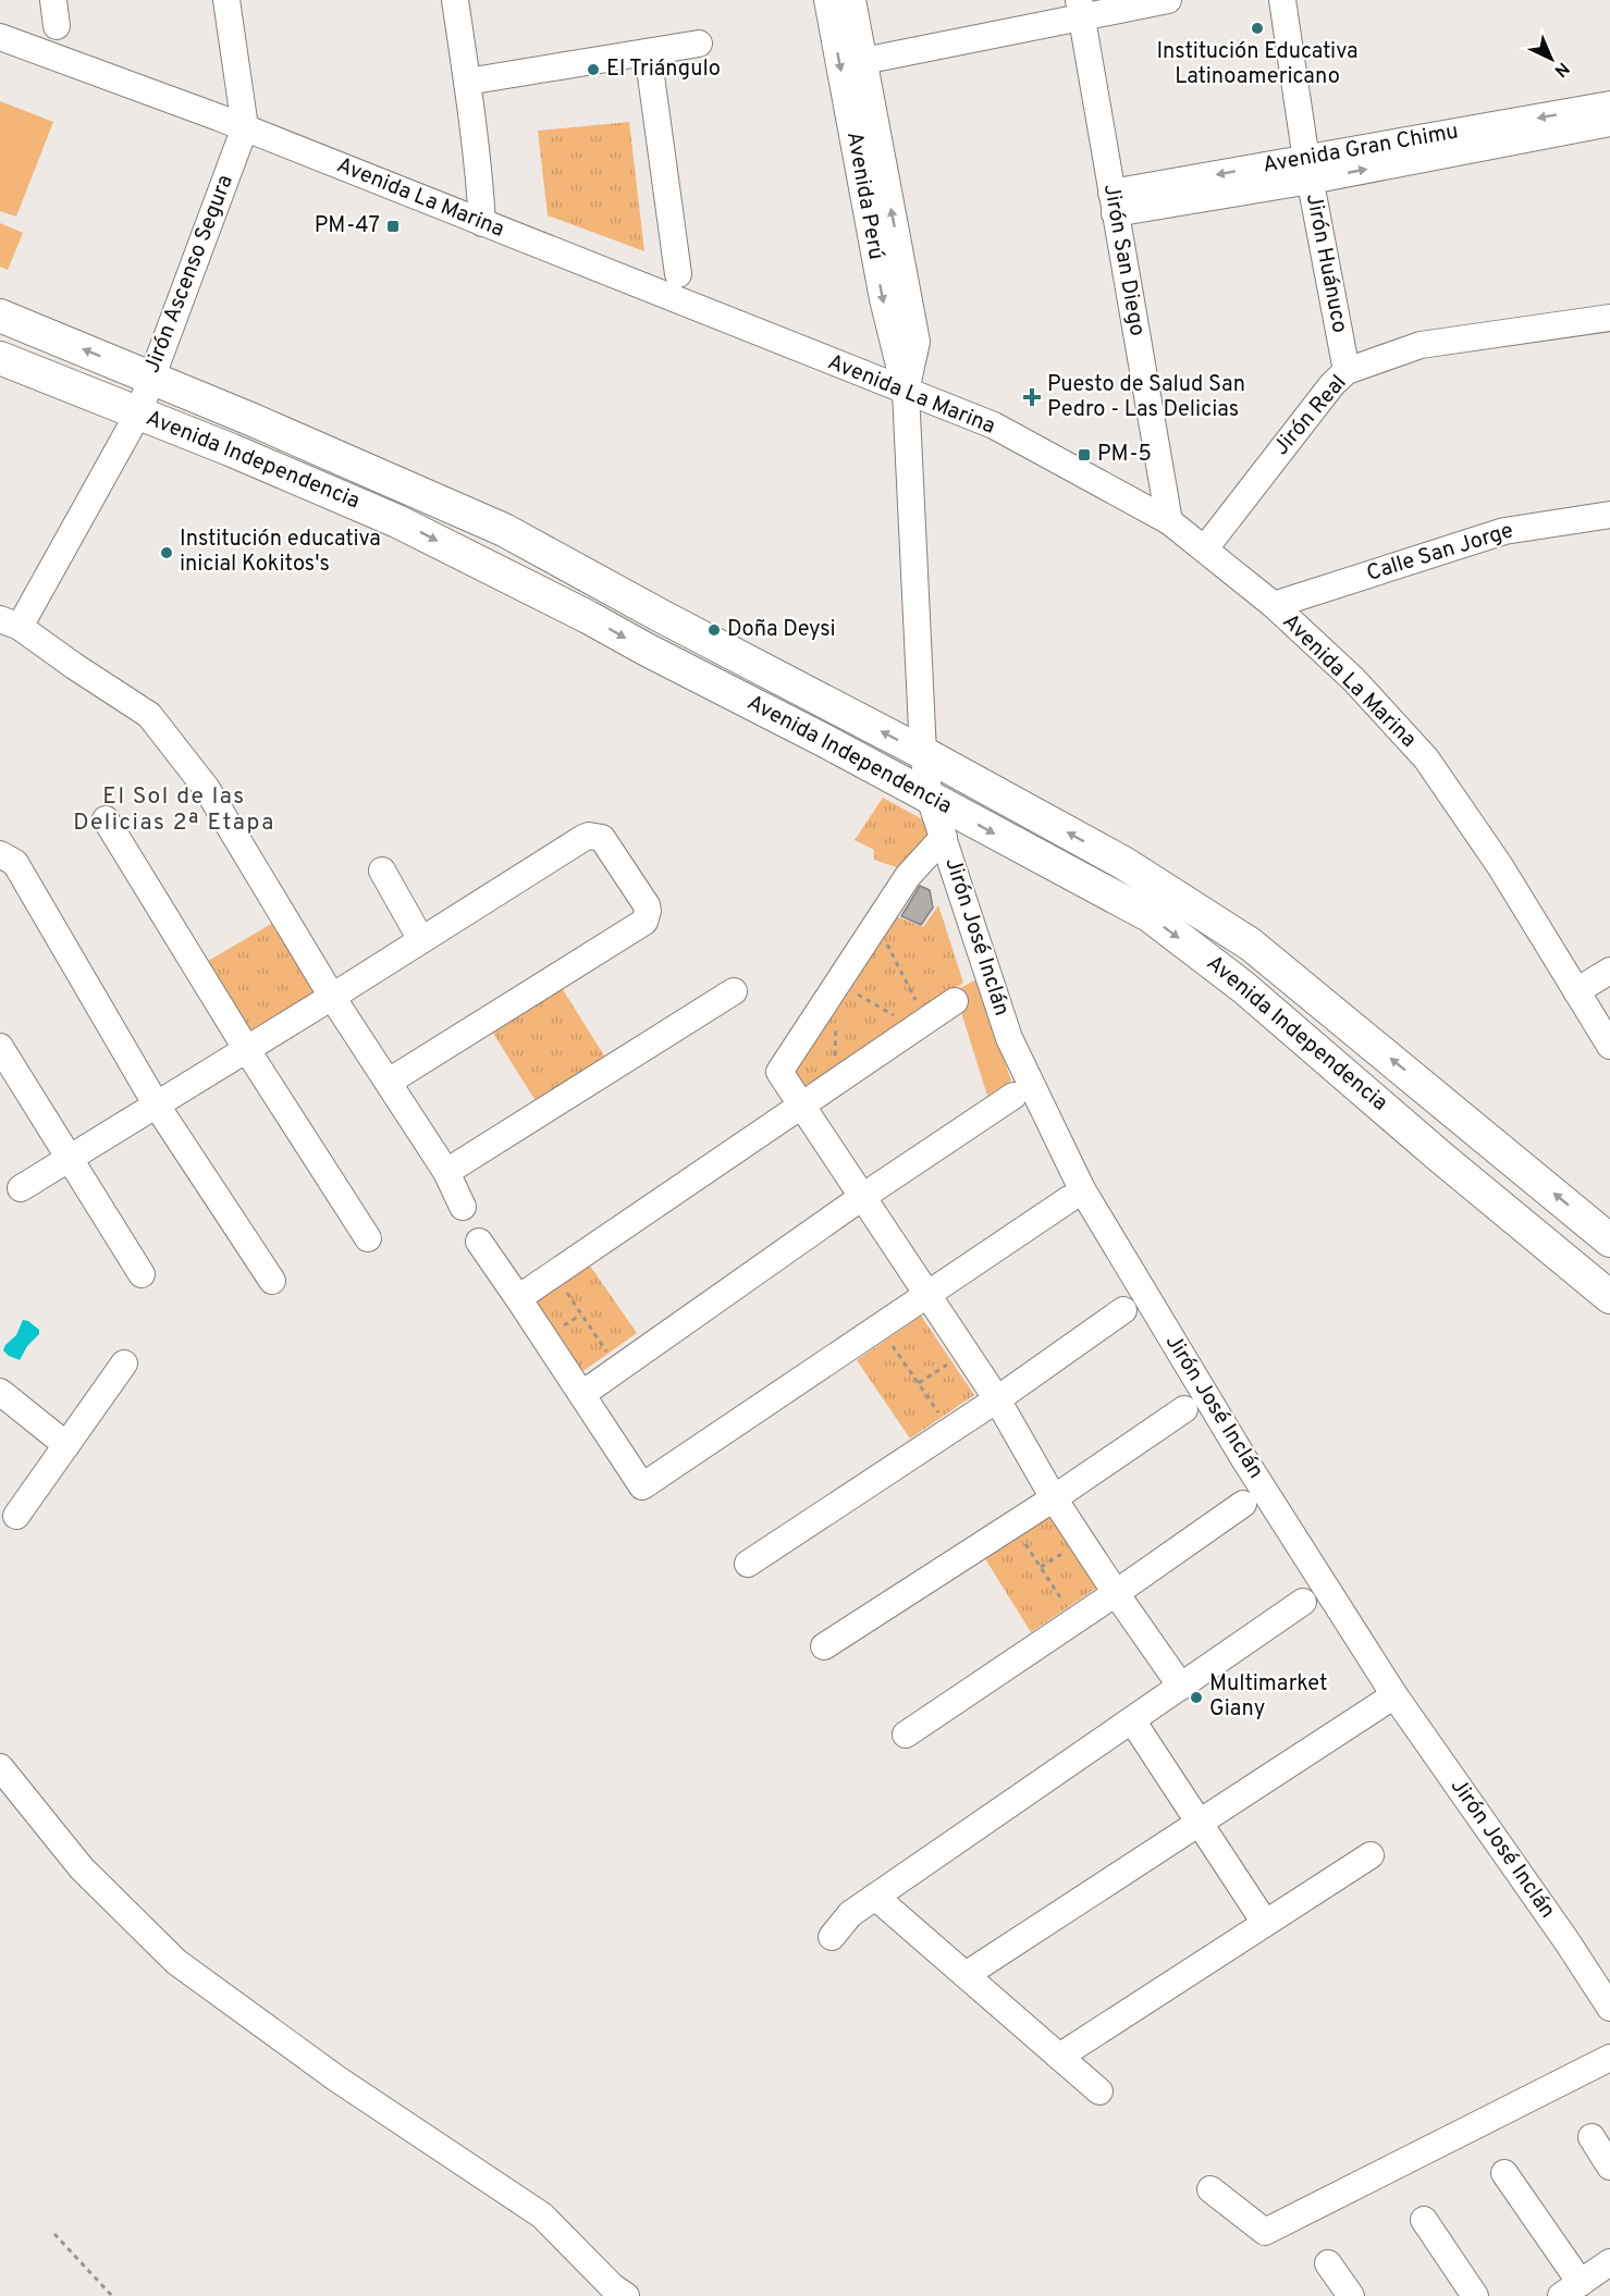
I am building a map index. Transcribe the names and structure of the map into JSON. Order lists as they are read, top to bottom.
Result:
{
  "streets": {
    "main road": ["Avenida Independencia"],
    "street": [
      "Avenida Gran Chimu",
      "Avenida Perú",
      "Avenida La Marina",
      "Jirón San Diego",
      "Jirón Huánuco",
      "Jirón Ascenso Segura",
      "Jirón Real",
      "Calle San Jorge",
      "Jirón José Inclán"
    ]
  },
  "crossings": [
    ["Avenida Gran Chimu", "Jirón San Diego"],
    ["Avenida Gran Chimu", "Jirón Huánuco"],
    ["Avenida Perú", "Avenida La Marina"],
    ["Avenida Perú", "Avenida Independencia"],
    ["Avenida Perú", "Jirón José Inclán"],
    ["Avenida La Marina", "Jirón San Diego"],
    ["Avenida La Marina", "Jirón Ascenso Segura"],
    ["Avenida La Marina", "Jirón Real"],
    ["Avenida La Marina", "Calle San Jorge"],
    ["Jirón Huánuco", "Jirón Real"],
    ["Jirón Ascenso Segura", "Avenida Independencia"],
    ["Avenida Independencia", "Jirón José Inclán"]
  ],
  "districts": ["El Sol de las Delicias 2ª Etapa"],
  "places": {
    "other": [
      "Institución Educativa Latinoamericano",
      "El Triángulo",
      "Institución educativa inicial Kokitos's",
      "Doña Deysi",
      "Multimarket Giany"
    ],
    "transit": ["PM-47", "PM-5"],
    "health": ["Puesto de Salud San Pedro - Las Delicias"]
  },
  "north": "bottom right"
}
